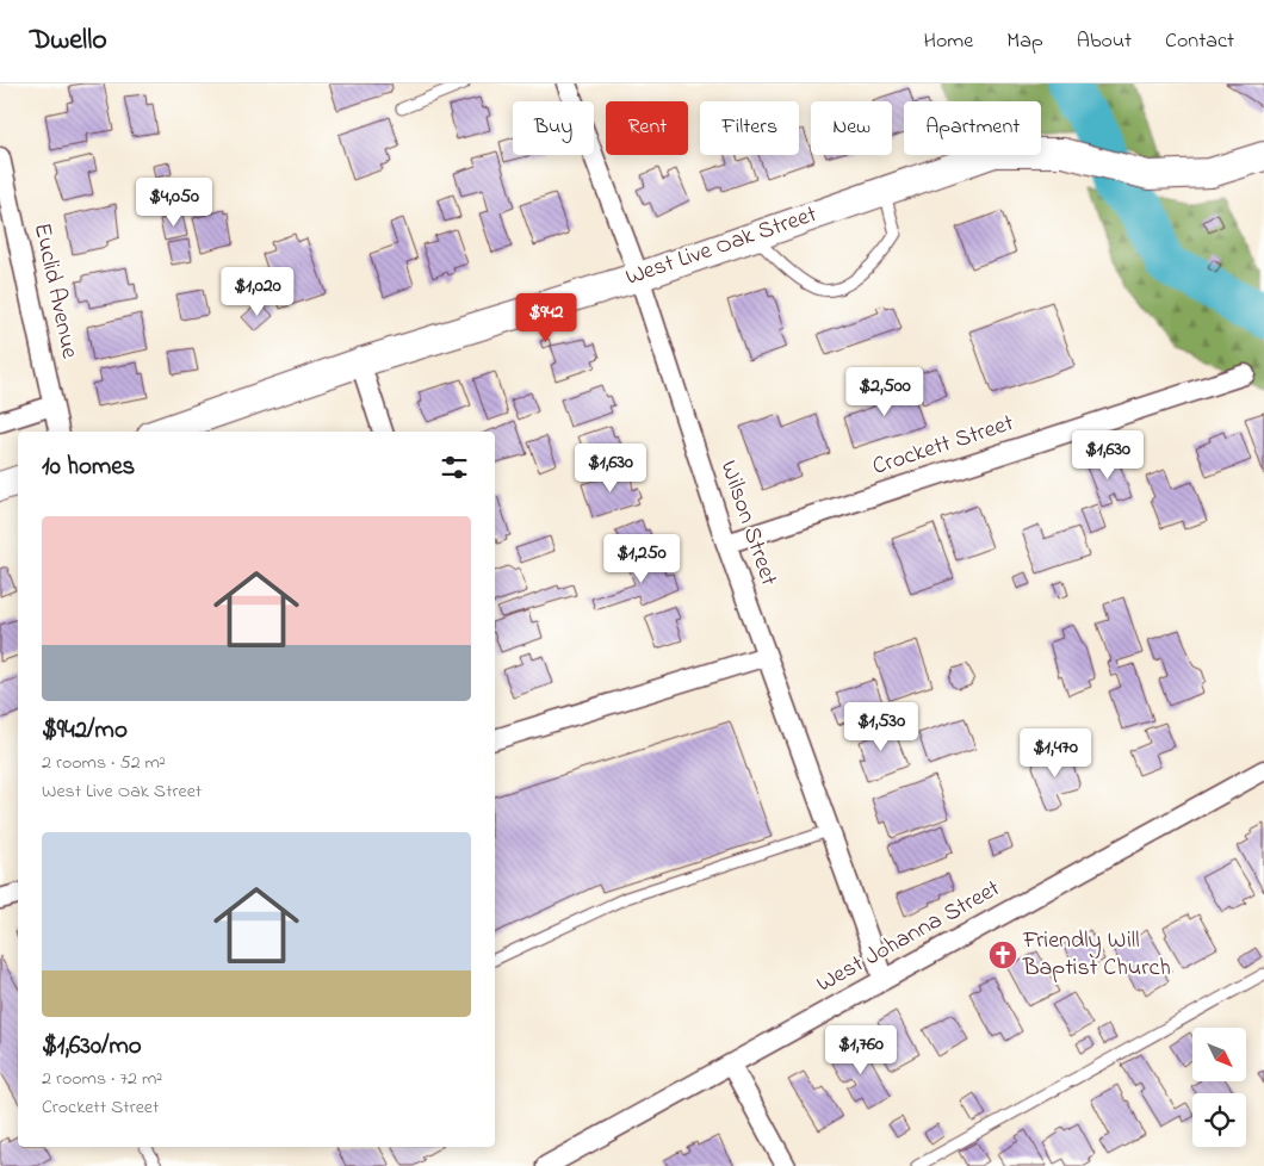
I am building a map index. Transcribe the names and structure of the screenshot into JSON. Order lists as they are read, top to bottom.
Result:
{
  "streets": {
    "street": [
      "West Live Oak Street",
      "Euclid Avenue",
      "Crockett Street",
      "Wilson Street",
      "West Johanna Street"
    ]
  },
  "crossings": [
    ["West Live Oak Street", "Wilson Street"],
    ["Crockett Street", "Wilson Street"],
    ["Wilson Street", "West Johanna Street"]
  ],
  "places": {
    "church": ["Friendly Will Baptist Church"]
  },
  "north": "bottom right",
  "page": {
    "header": "Dwello",
    "nav": [
      "Home",
      "Map",
      "About",
      "Contact"
    ],
    "chip": [
      "Buy",
      "Rent",
      "Filters",
      "New",
      "Apartment"
    ],
    "price": [
      "$4,050",
      "$1,020",
      "$942",
      "$2,500",
      "$1,630",
      "$1,630",
      "$1,250",
      "$1,530",
      "$1,470",
      "$1,760"
    ],
    "heading": "10 homes",
    "list": [
      {
        "name": "$942/mo",
        "note": "2 rooms · 52 m² · West Live Oak Street"
      },
      {
        "name": "$1,630/mo",
        "note": "2 rooms · 72 m² · Crockett Street"
      }
    ]
  }
}
